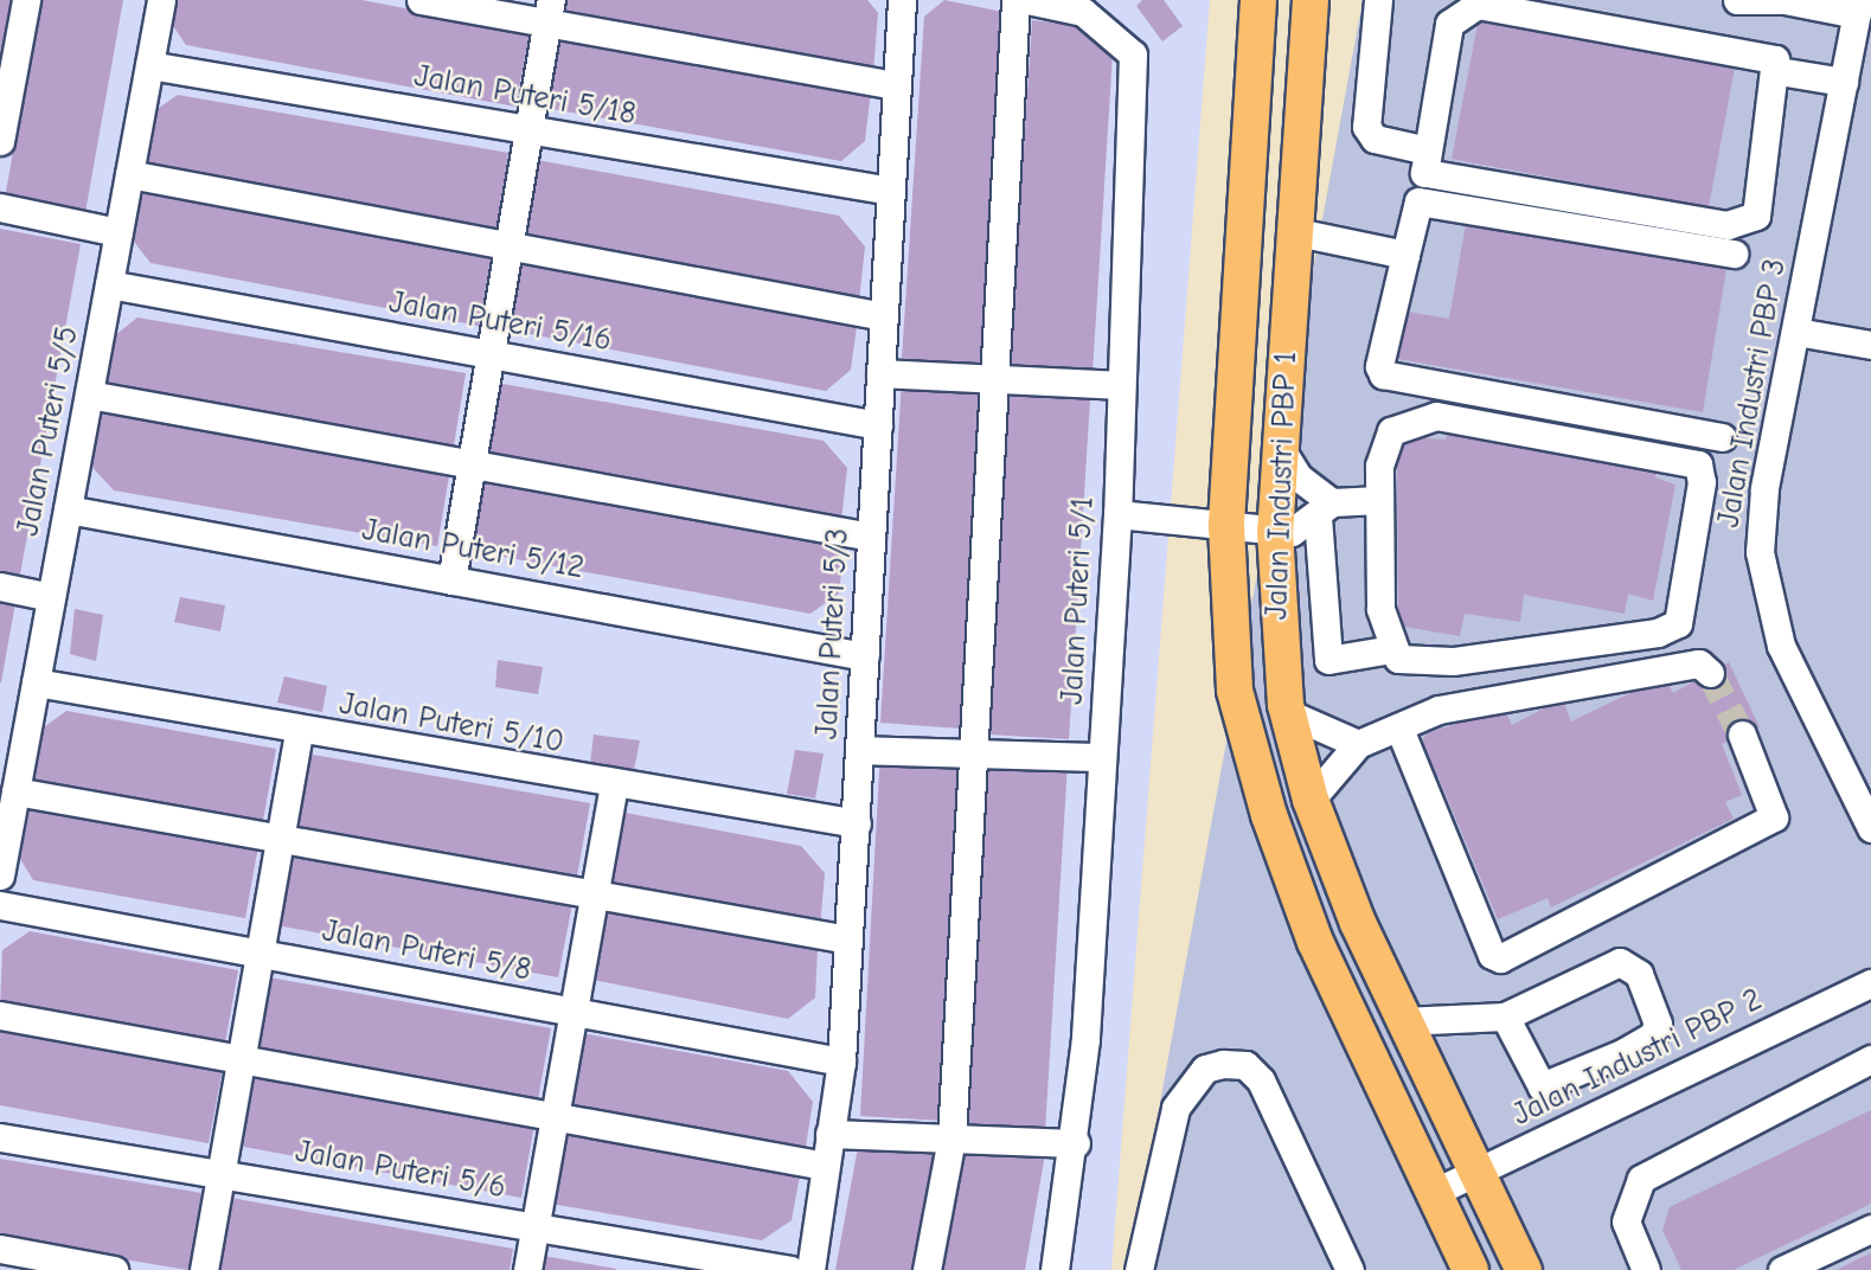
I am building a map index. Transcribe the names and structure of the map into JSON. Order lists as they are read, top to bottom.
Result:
{
  "streets": {
    "main road": ["Jalan Industri PBP 1"],
    "street": [
      "Jalan Puteri 5/18",
      "Jalan Puteri 5/16",
      "Jalan Industri PBP 3",
      "Jalan Puteri 5/5",
      "Jalan Puteri 5/12",
      "Jalan Puteri 5/1",
      "Jalan Puteri 5/3",
      "Jalan Puteri 5/10",
      "Jalan Puteri 5/8",
      "Jalan Industri PBP 2",
      "Jalan Puteri 5/6"
    ]
  },
  "crossings": [
    ["Jalan Puteri 5/18", "Jalan Puteri 5/5"],
    ["Jalan Puteri 5/18", "Jalan Puteri 5/3"],
    ["Jalan Puteri 5/16", "Jalan Puteri 5/5"],
    ["Jalan Puteri 5/16", "Jalan Puteri 5/3"],
    ["Jalan Puteri 5/5", "Jalan Puteri 5/12"],
    ["Jalan Puteri 5/5", "Jalan Puteri 5/10"],
    ["Jalan Industri PBP 1", "Jalan Industri PBP 2"],
    ["Jalan Puteri 5/12", "Jalan Puteri 5/3"],
    ["Jalan Puteri 5/3", "Jalan Puteri 5/10"],
    ["Jalan Puteri 5/3", "Jalan Puteri 5/8"]
  ]
}
